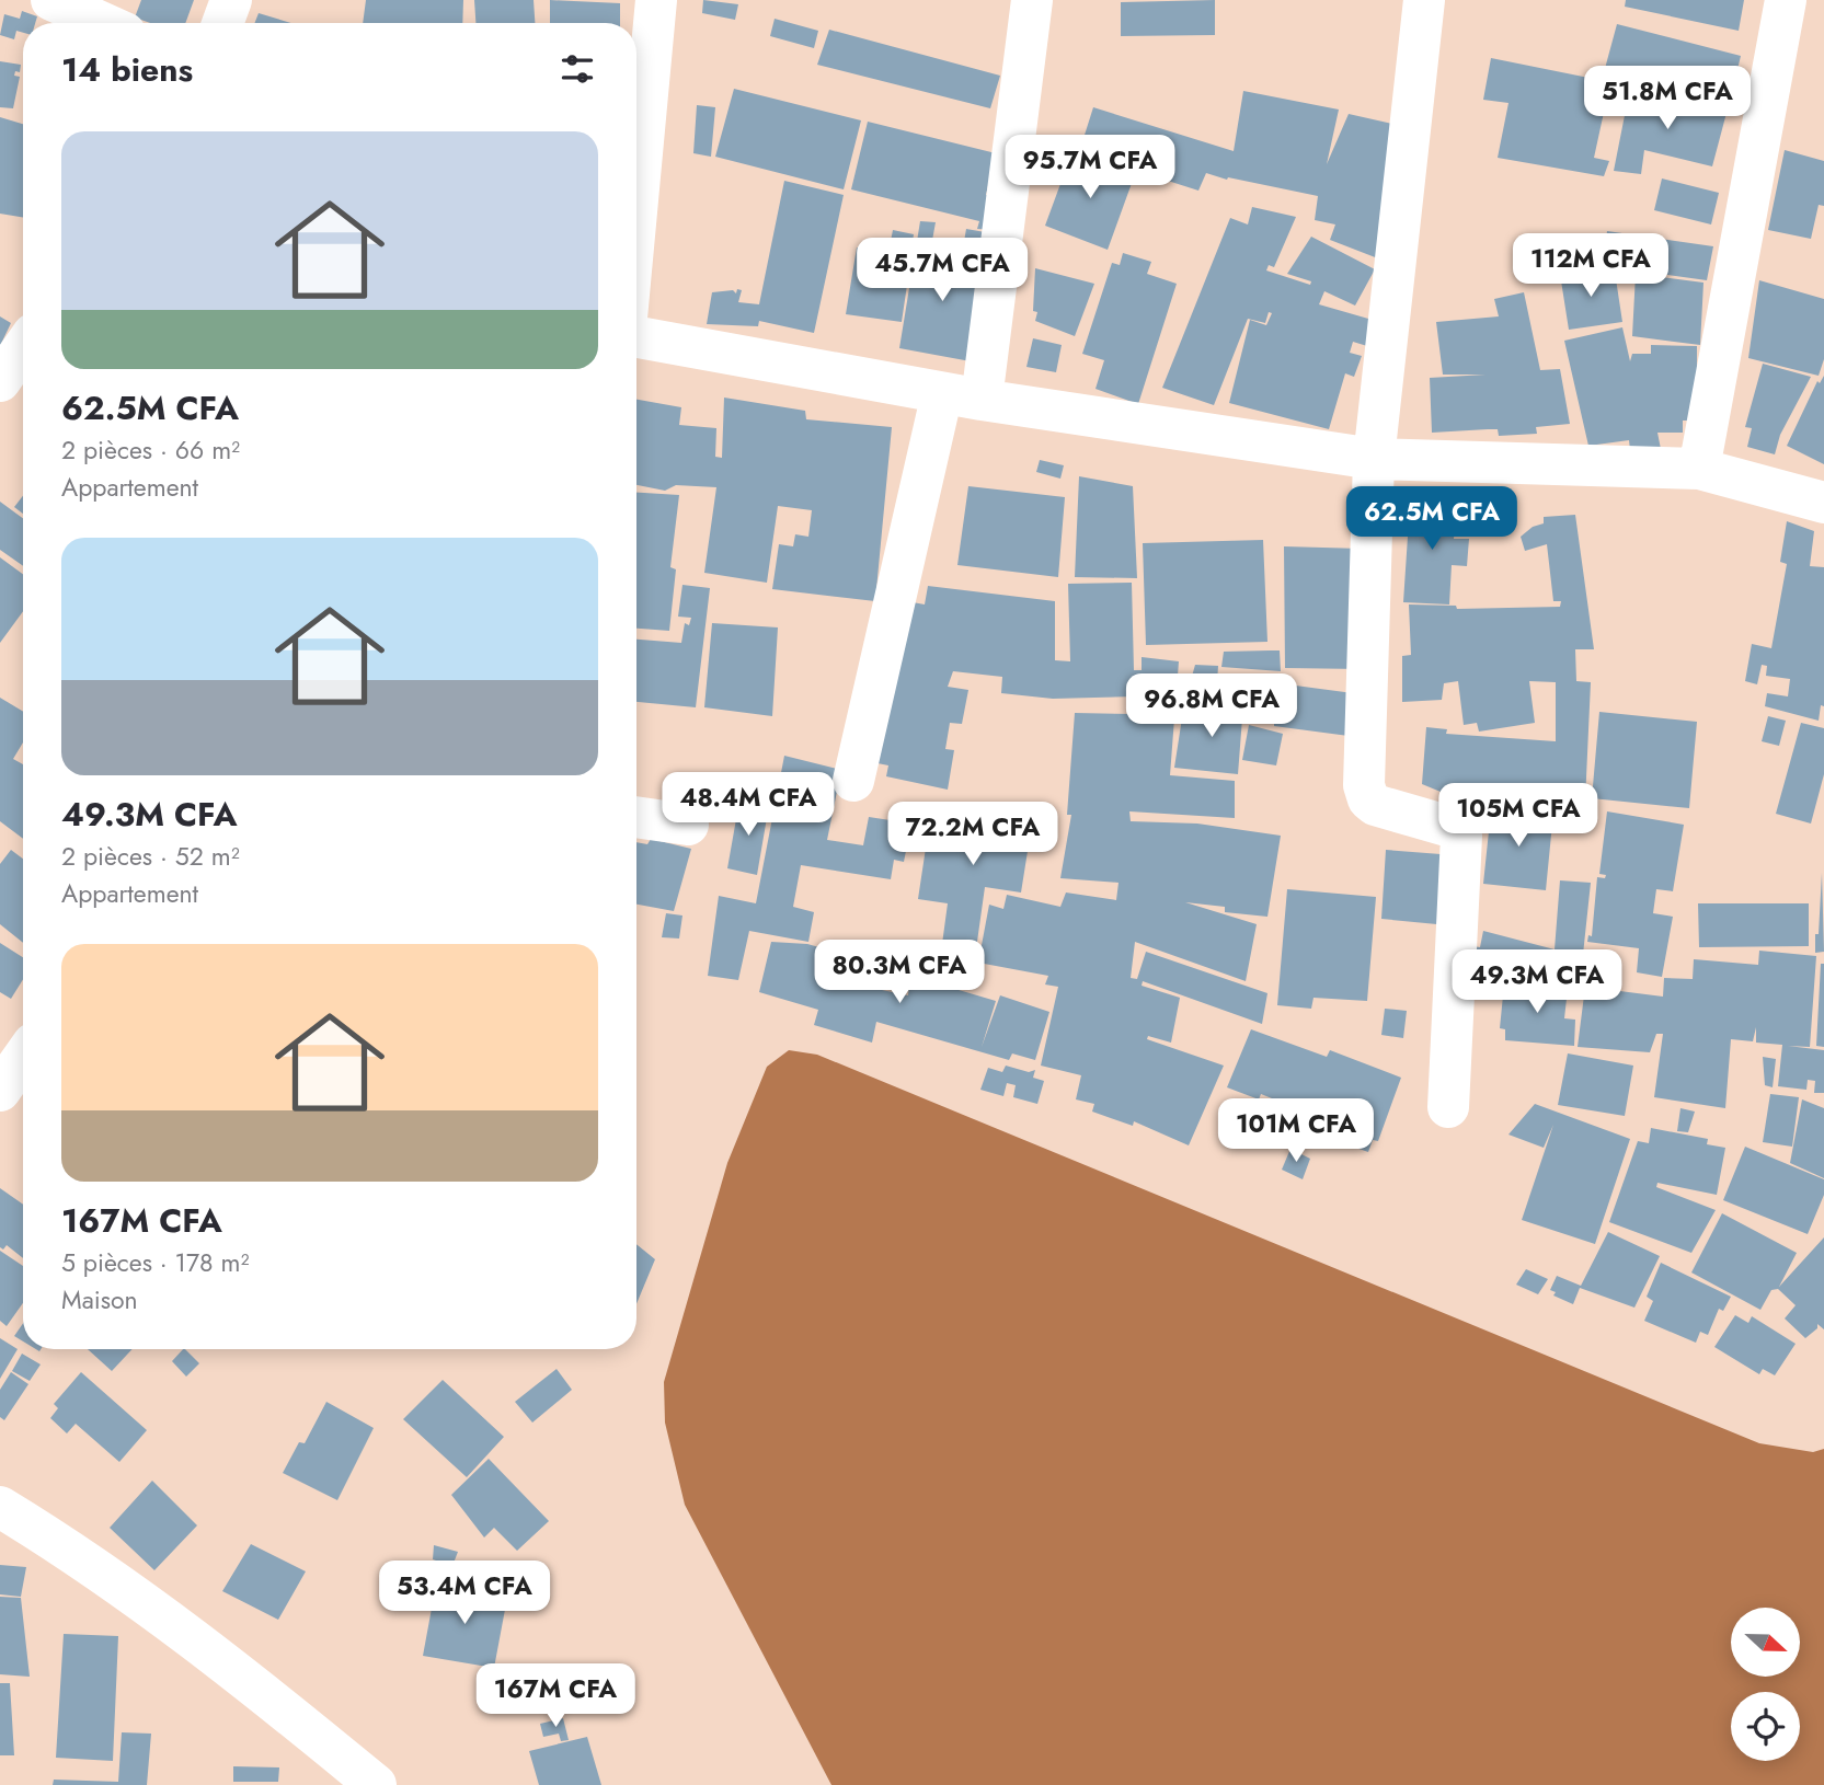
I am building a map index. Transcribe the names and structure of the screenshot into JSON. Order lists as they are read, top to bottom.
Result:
{
  "north": "right",
  "page": {
    "heading": "14 biens",
    "price": [
      "51.8M CFA",
      "95.7M CFA",
      "112M CFA",
      "45.7M CFA",
      "62.5M CFA",
      "96.8M CFA",
      "48.4M CFA",
      "105M CFA",
      "72.2M CFA",
      "80.3M CFA",
      "49.3M CFA",
      "101M CFA",
      "53.4M CFA",
      "167M CFA"
    ],
    "list": [
      {
        "name": "62.5M CFA",
        "note": "2 pièces · 66 m² · Appartement"
      },
      {
        "name": "49.3M CFA",
        "note": "2 pièces · 52 m² · Appartement"
      },
      {
        "name": "167M CFA",
        "note": "5 pièces · 178 m² · Maison"
      }
    ]
  }
}
